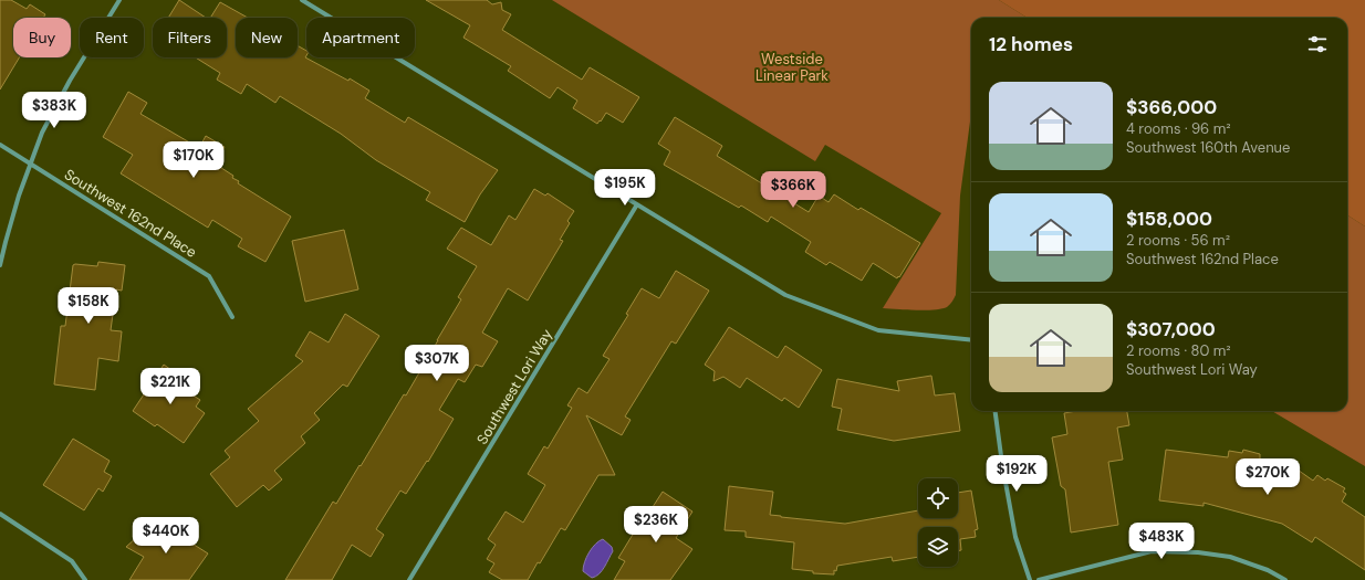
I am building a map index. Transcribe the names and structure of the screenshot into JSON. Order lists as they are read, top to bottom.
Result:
{
  "streets": {
    "street": ["Southwest 162nd Place", "Southwest Lori Way"]
  },
  "parks": ["Westside Linear Park"],
  "page": {
    "chip": [
      "Buy",
      "Rent",
      "Filters",
      "New",
      "Apartment"
    ],
    "heading": "12 homes",
    "list": [
      {
        "name": "$366,000",
        "note": "4 rooms · 96 m² · Southwest 160th Avenue"
      },
      {
        "name": "$158,000",
        "note": "2 rooms · 56 m² · Southwest 162nd Place"
      },
      {
        "name": "$307,000",
        "note": "2 rooms · 80 m² · Southwest Lori Way"
      }
    ],
    "price": [
      "$383K",
      "$170K",
      "$195K",
      "$366K",
      "$158K",
      "$307K",
      "$221K",
      "$192K",
      "$270K",
      "$236K",
      "$440K",
      "$483K"
    ]
  }
}
